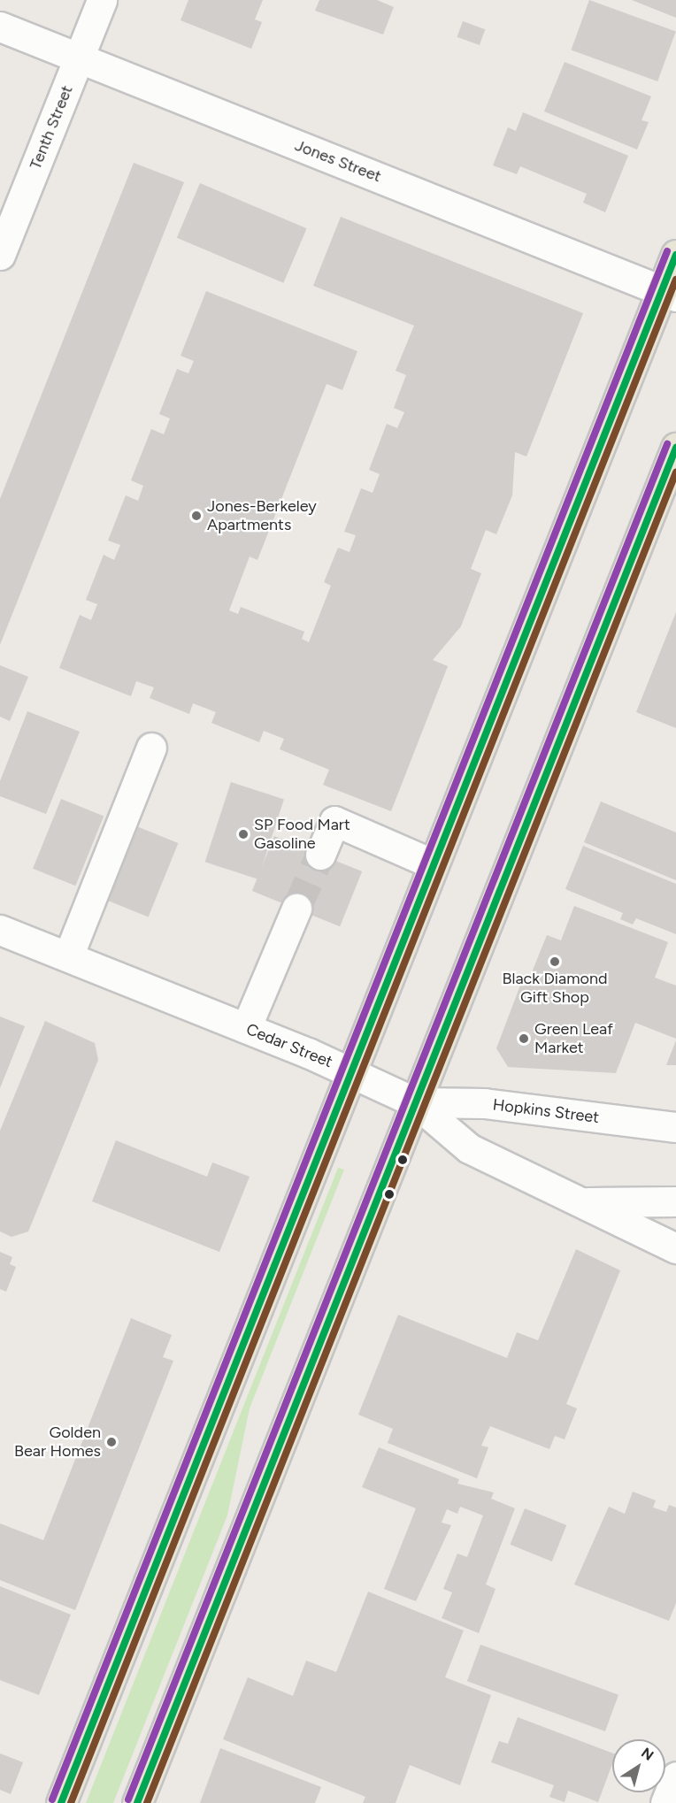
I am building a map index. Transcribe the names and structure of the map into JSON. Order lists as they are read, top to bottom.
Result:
{
  "streets": {
    "street": [
      "Tenth Street",
      "Jones Street",
      "Cedar Street",
      "Hopkins Street"
    ]
  },
  "crossings": [
    ["Tenth Street", "Jones Street"],
    ["Cedar Street", "Hopkins Street"]
  ],
  "places": [
    "Jones-Berkeley Apartments",
    "SP Food Mart Gasoline",
    "Black Diamond Gift Shop",
    "Green Leaf Market",
    "Golden Bear Homes"
  ],
  "north": "top right"
}
